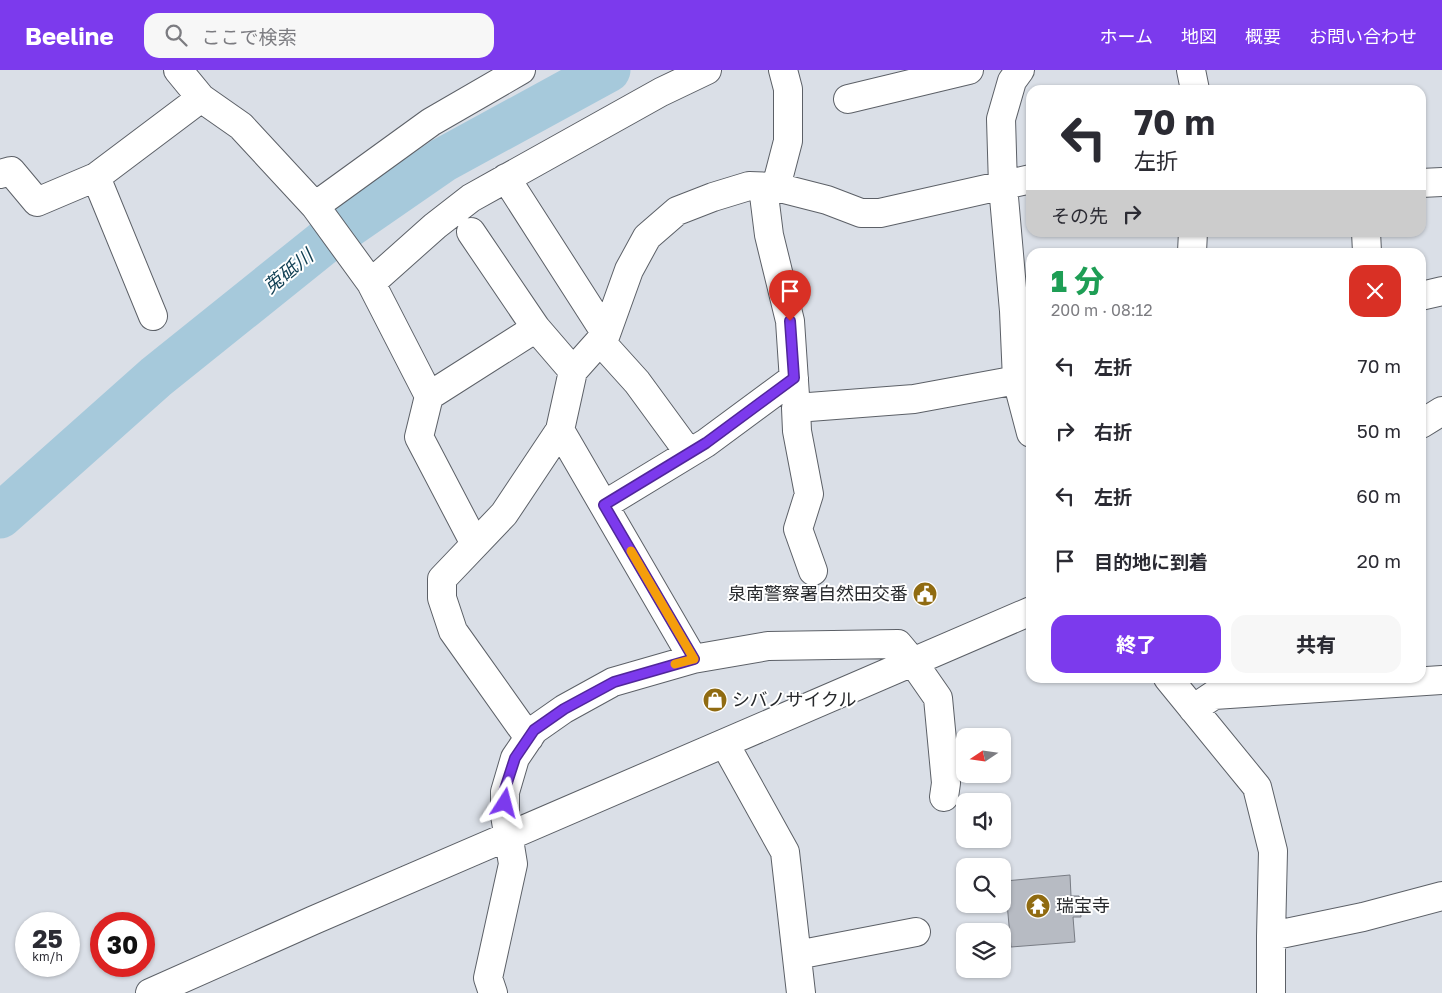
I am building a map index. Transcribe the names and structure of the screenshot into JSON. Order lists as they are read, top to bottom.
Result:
{
  "water": ["莵砥川"],
  "places": {
    "public building": ["泉南警察署自然田交番"],
    "shop": ["シバノサイクル"],
    "temple": ["瑞宝寺"]
  },
  "north": "left",
  "page": {
    "header": "Beeline",
    "search": "ここで検索",
    "nav": [
      "ホーム",
      "地図",
      "概要",
      "お問い合わせ"
    ],
    "turn": ["70 m", "左折"],
    "then": "その先",
    "heading": ["1 分", "200 m · 08:12"],
    "list": [
      {
        "name": "左折",
        "value": "70 m"
      },
      {
        "name": "右折",
        "value": "50 m"
      },
      {
        "name": "左折",
        "value": "60 m"
      },
      {
        "name": "目的地に到着",
        "value": "20 m"
      }
    ],
    "buttons": ["終了", "共有"],
    "speed": "25 km/h",
    "limit": "30"
  }
}
